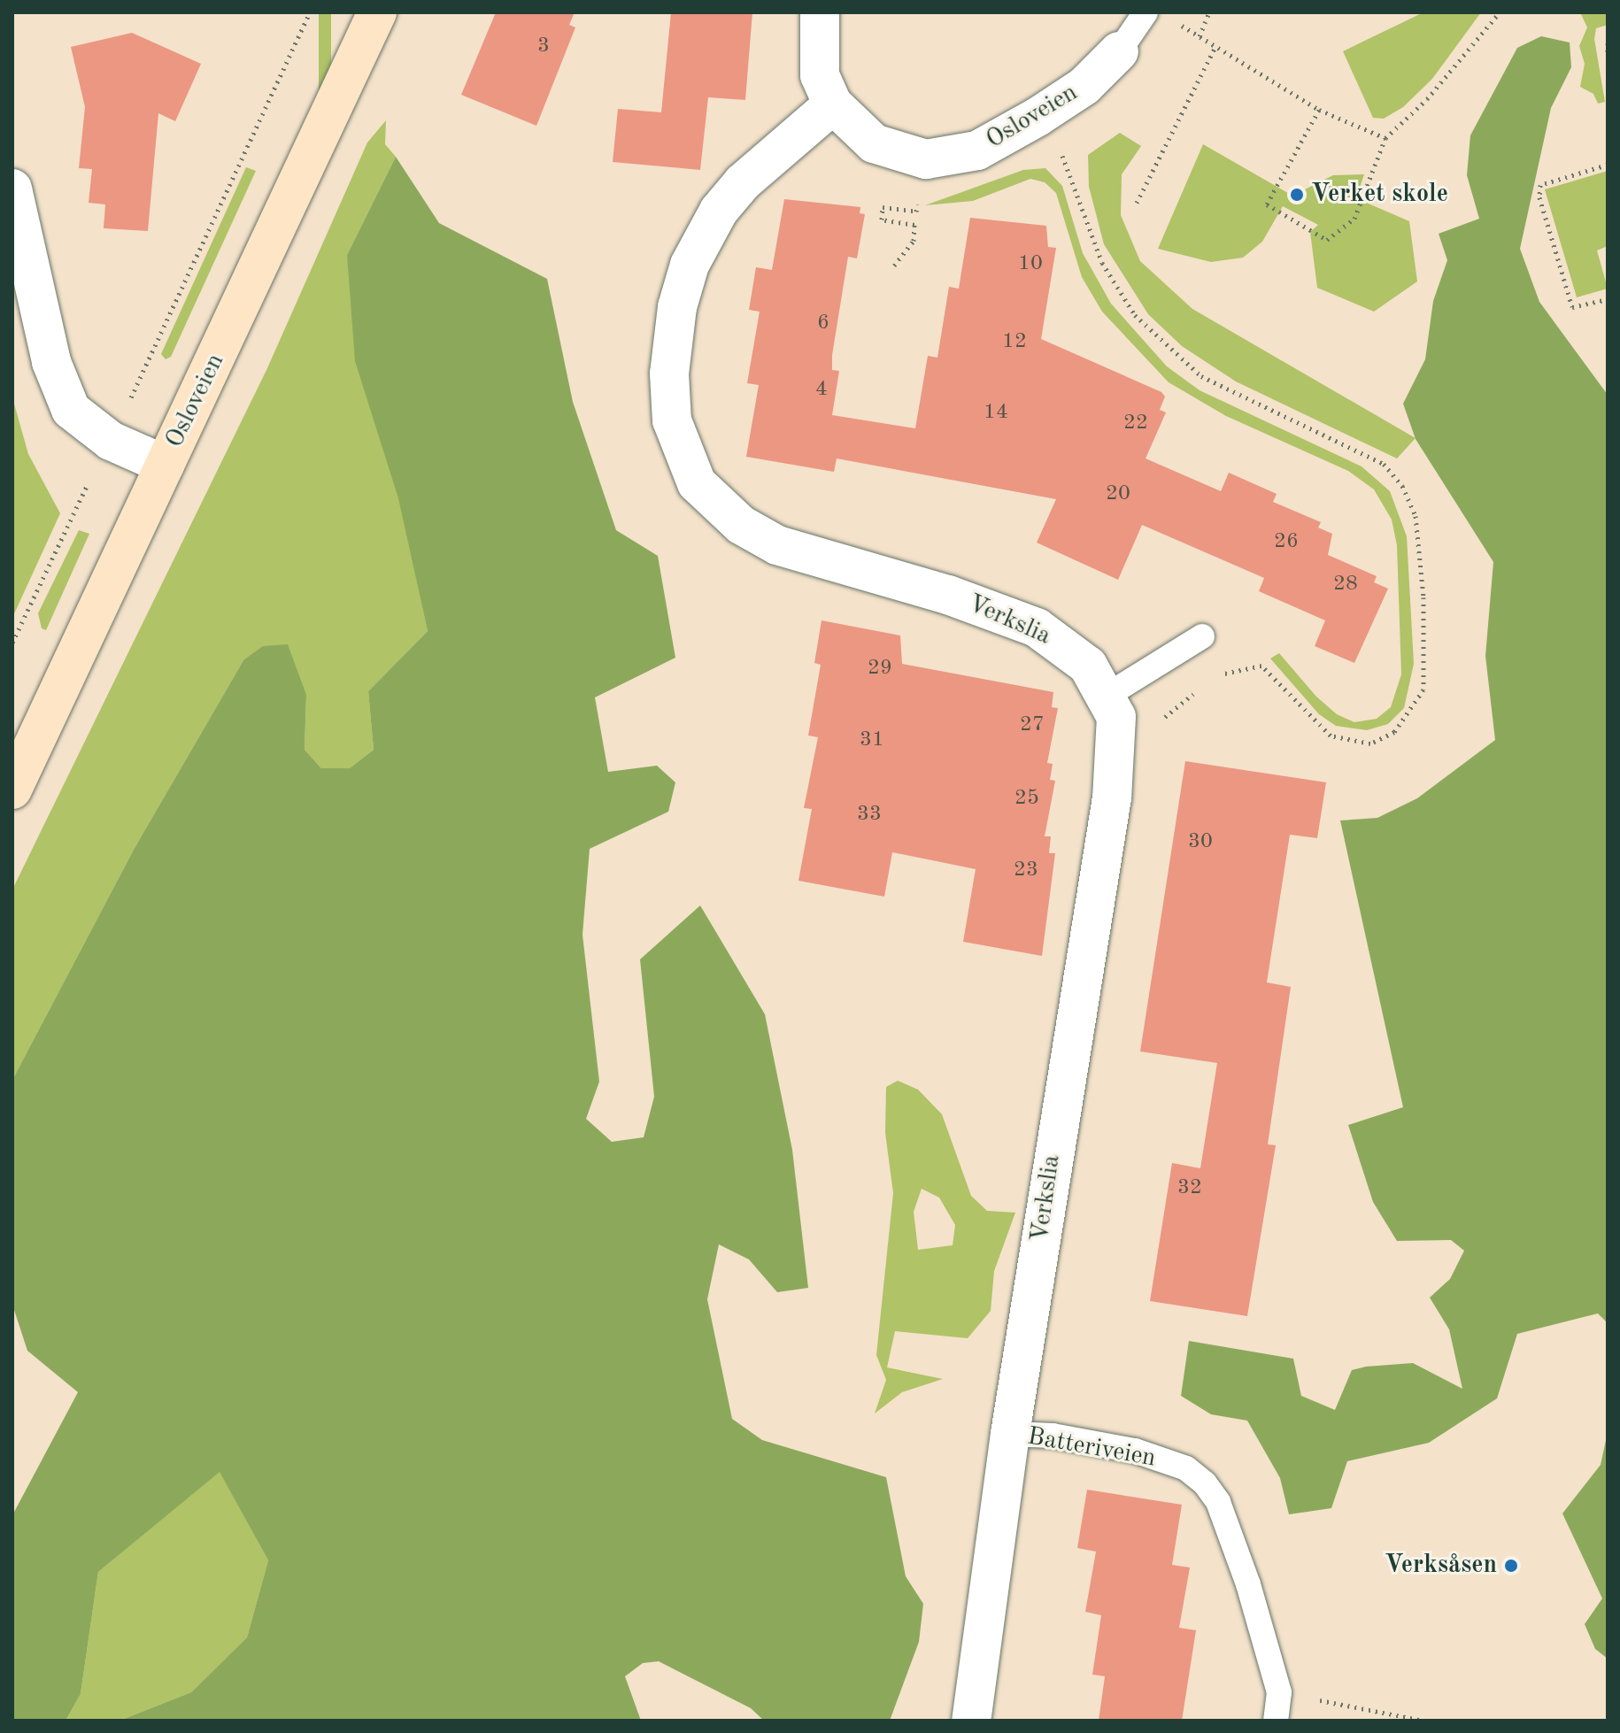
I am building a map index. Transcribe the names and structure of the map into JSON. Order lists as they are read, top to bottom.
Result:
{
  "streets": {
    "street": ["Osloveien", "Verkslia", "Batteriveien"]
  },
  "crossings": [
    ["Osloveien", "Verkslia"],
    ["Verkslia", "Batteriveien"]
  ],
  "places": ["Verket skole", "Verksåsen"],
  "house_numbers": [
    "3",
    "10",
    "6",
    "12",
    "4",
    "14",
    "22",
    "20",
    "26",
    "28",
    "29",
    "27",
    "31",
    "25",
    "33",
    "30",
    "23",
    "32"
  ]
}
